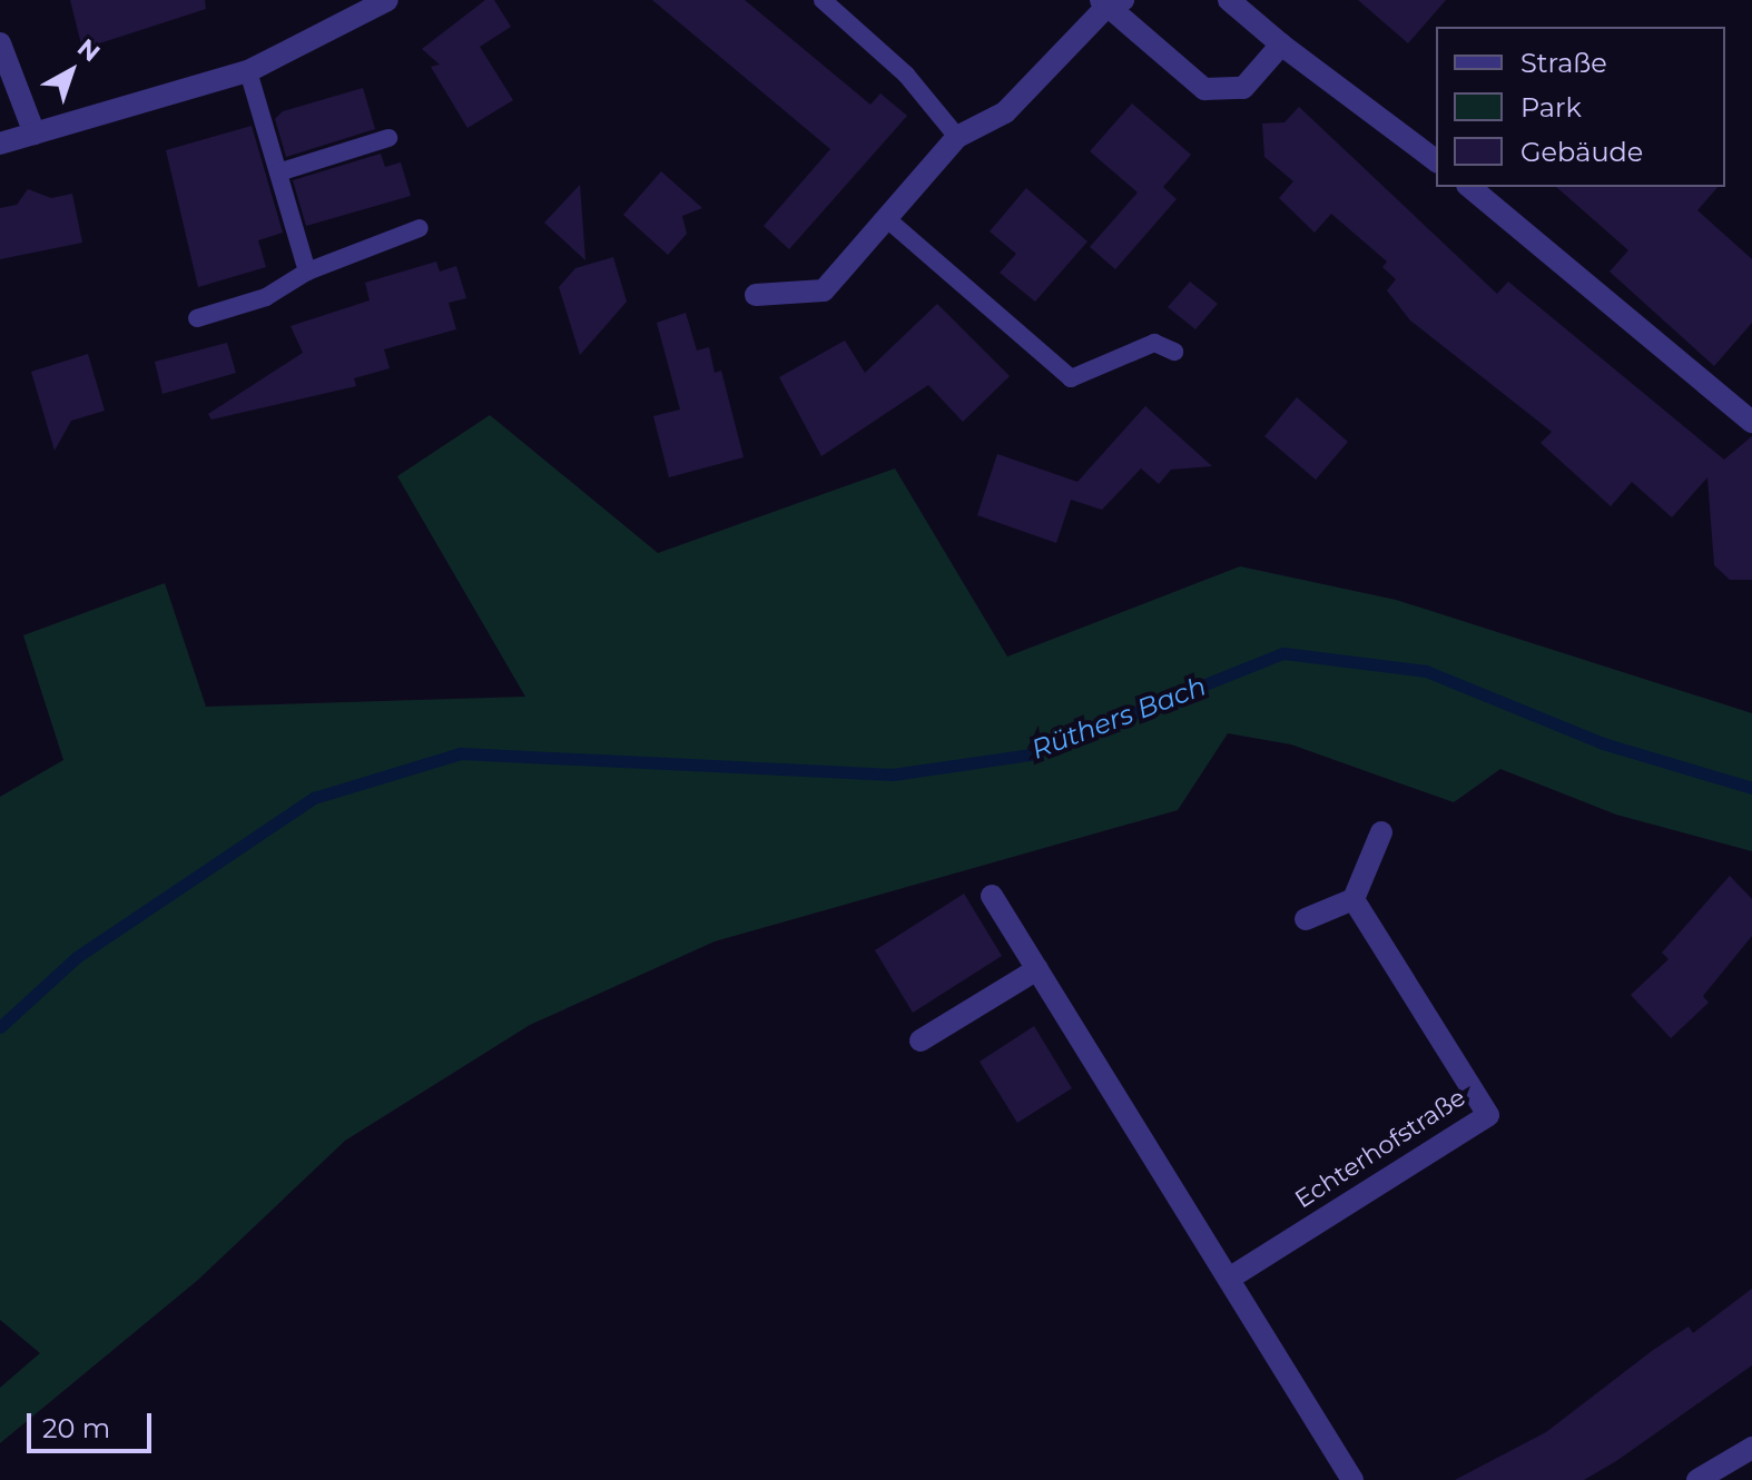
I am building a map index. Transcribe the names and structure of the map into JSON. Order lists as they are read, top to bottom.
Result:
{
  "streets": {
    "street": ["Echterhofstraße"]
  },
  "water": ["Rüthers Bach"],
  "legend": ["Straße", "Park", "Gebäude"],
  "scale_bar": "20 m",
  "north": "top right"
}
